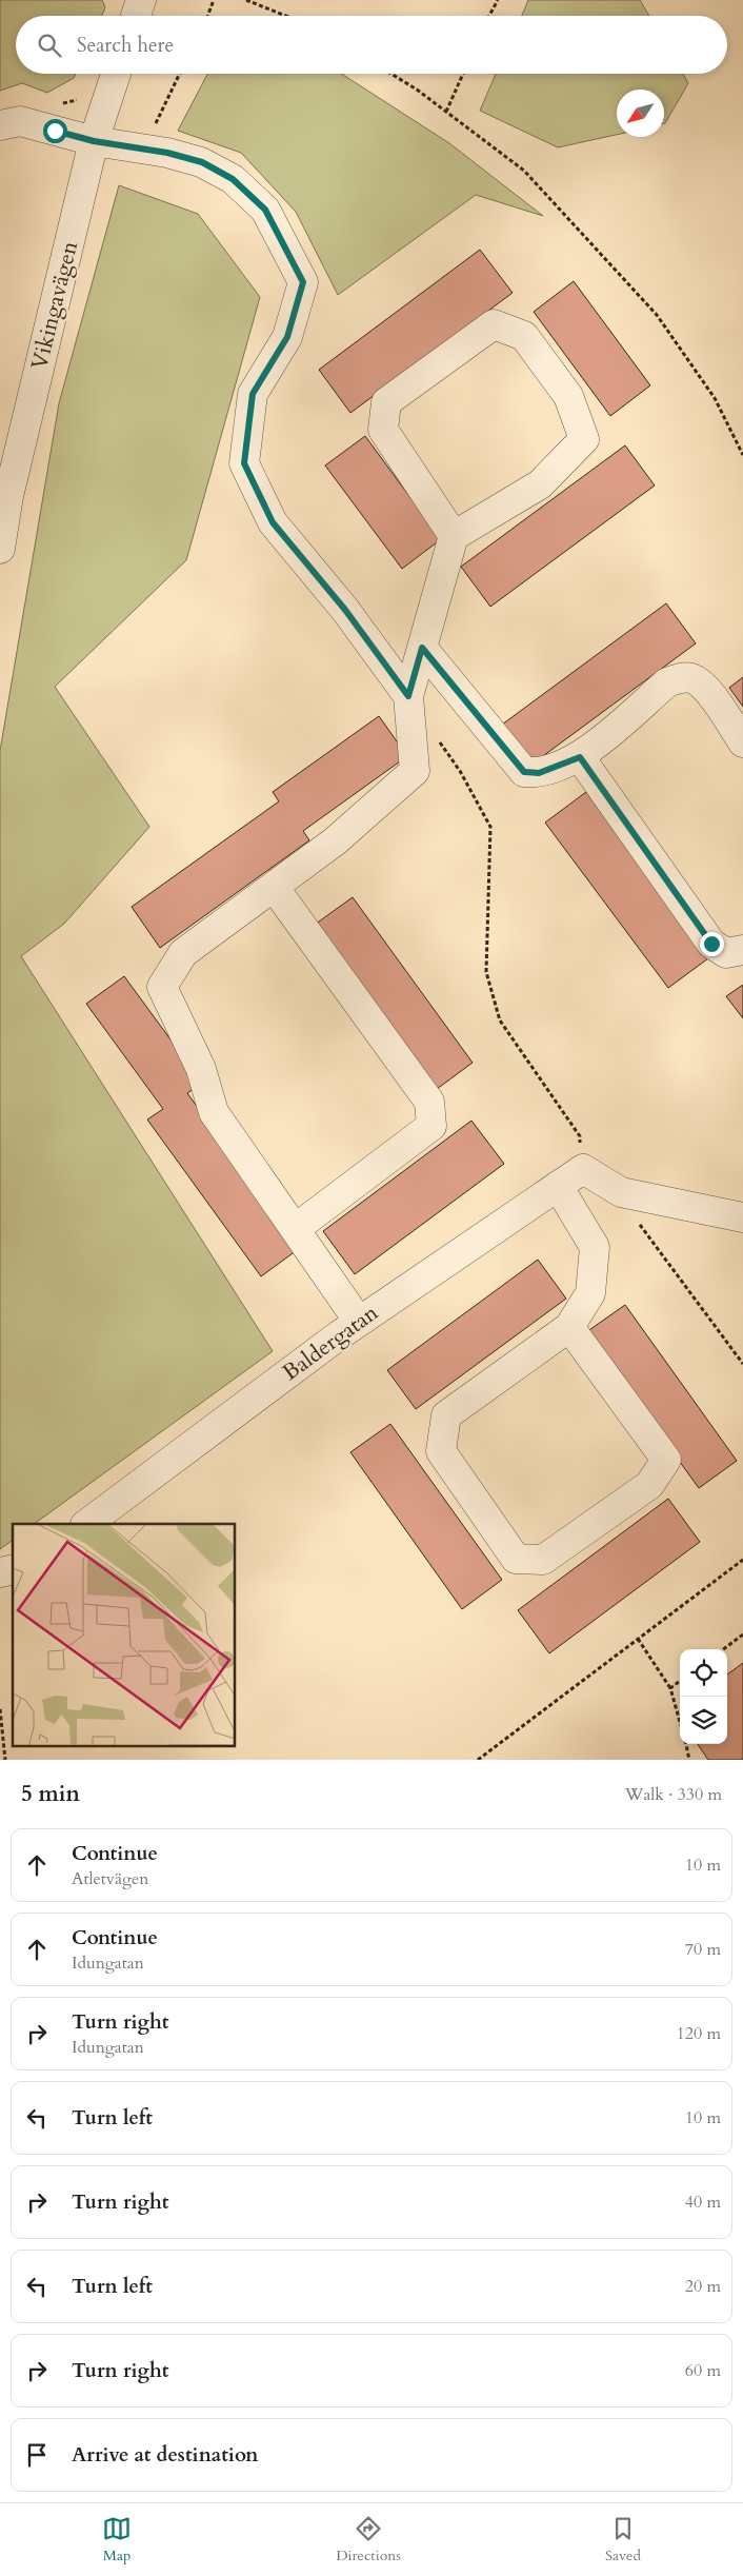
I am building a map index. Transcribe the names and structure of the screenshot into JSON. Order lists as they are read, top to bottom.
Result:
{
  "streets": {
    "street": ["Vikingavägen", "Baldergatan"]
  },
  "north": "bottom left",
  "page": {
    "search": "Search here",
    "heading": ["5 min", "Walk · 330 m"],
    "list": [
      ["Continue", "Atletvägen", "10 m"],
      ["Continue", "Idungatan", "70 m"],
      ["Turn right", "Idungatan", "120 m"],
      ["Turn left", "10 m"],
      ["Turn right", "40 m"],
      ["Turn left", "20 m"],
      ["Turn right", "60 m"],
      "Arrive at destination"
    ],
    "nav": ["Map", "Directions", "Saved"]
  }
}
